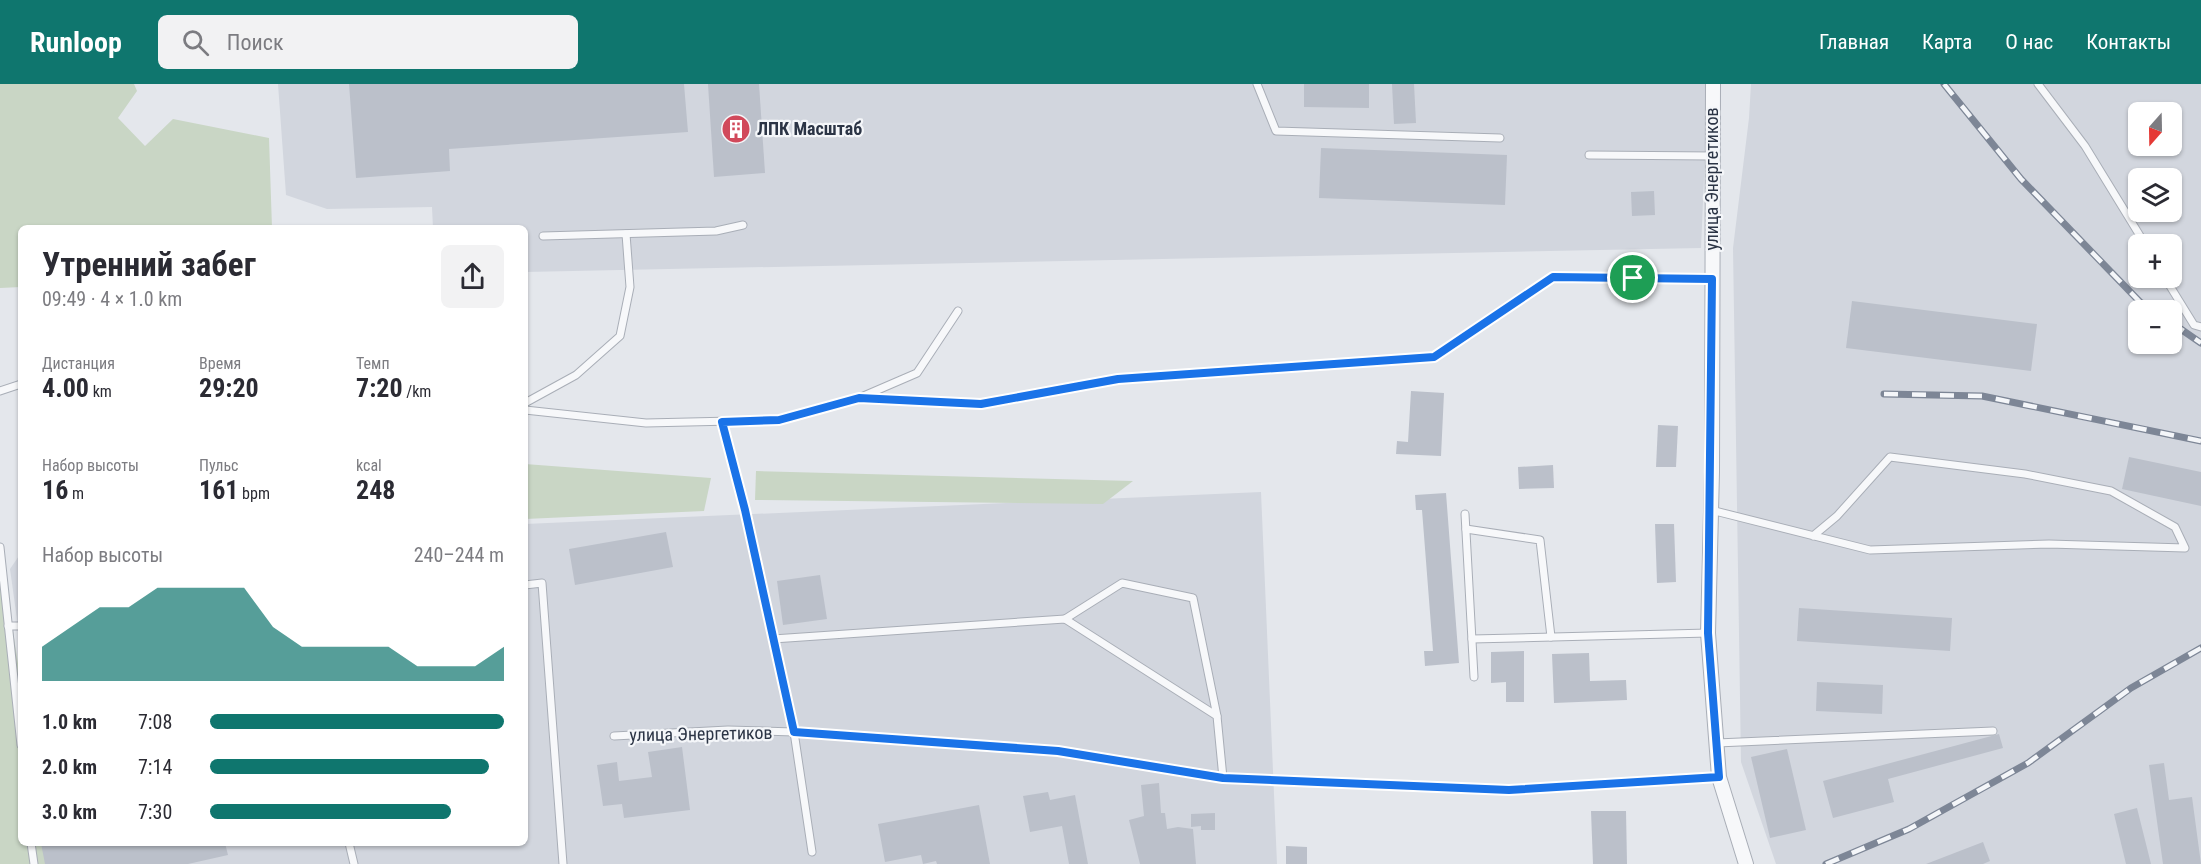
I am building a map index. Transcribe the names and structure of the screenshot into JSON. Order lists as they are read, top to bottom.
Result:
{
  "streets": {
    "street": ["улица Энергетиков"]
  },
  "places": {
    "building": ["ЛПК Масштаб"]
  },
  "north": "bottom",
  "page": {
    "header": "Runloop",
    "search": "Поиск",
    "nav": [
      "Главная",
      "Карта",
      "О нас",
      "Контакты"
    ],
    "map_buttons": ["+", "−"],
    "heading": ["Утренний забег", "09:49 · 4 × 1.0 km"],
    "stats": [
      ["Дистанция", "4.00 km"],
      ["Время", "29:20"],
      ["Темп", "7:20 /km"],
      ["Набор высоты", "16 m"],
      ["Пульс", "161 bpm"],
      ["kcal", "248"]
    ],
    "chart": ["Набор высоты", "240–244 m"],
    "list": [
      {
        "name": "1.0 km",
        "note": "7:08"
      },
      {
        "name": "2.0 km",
        "note": "7:14"
      },
      {
        "name": "3.0 km",
        "note": "7:30"
      }
    ]
  }
}
